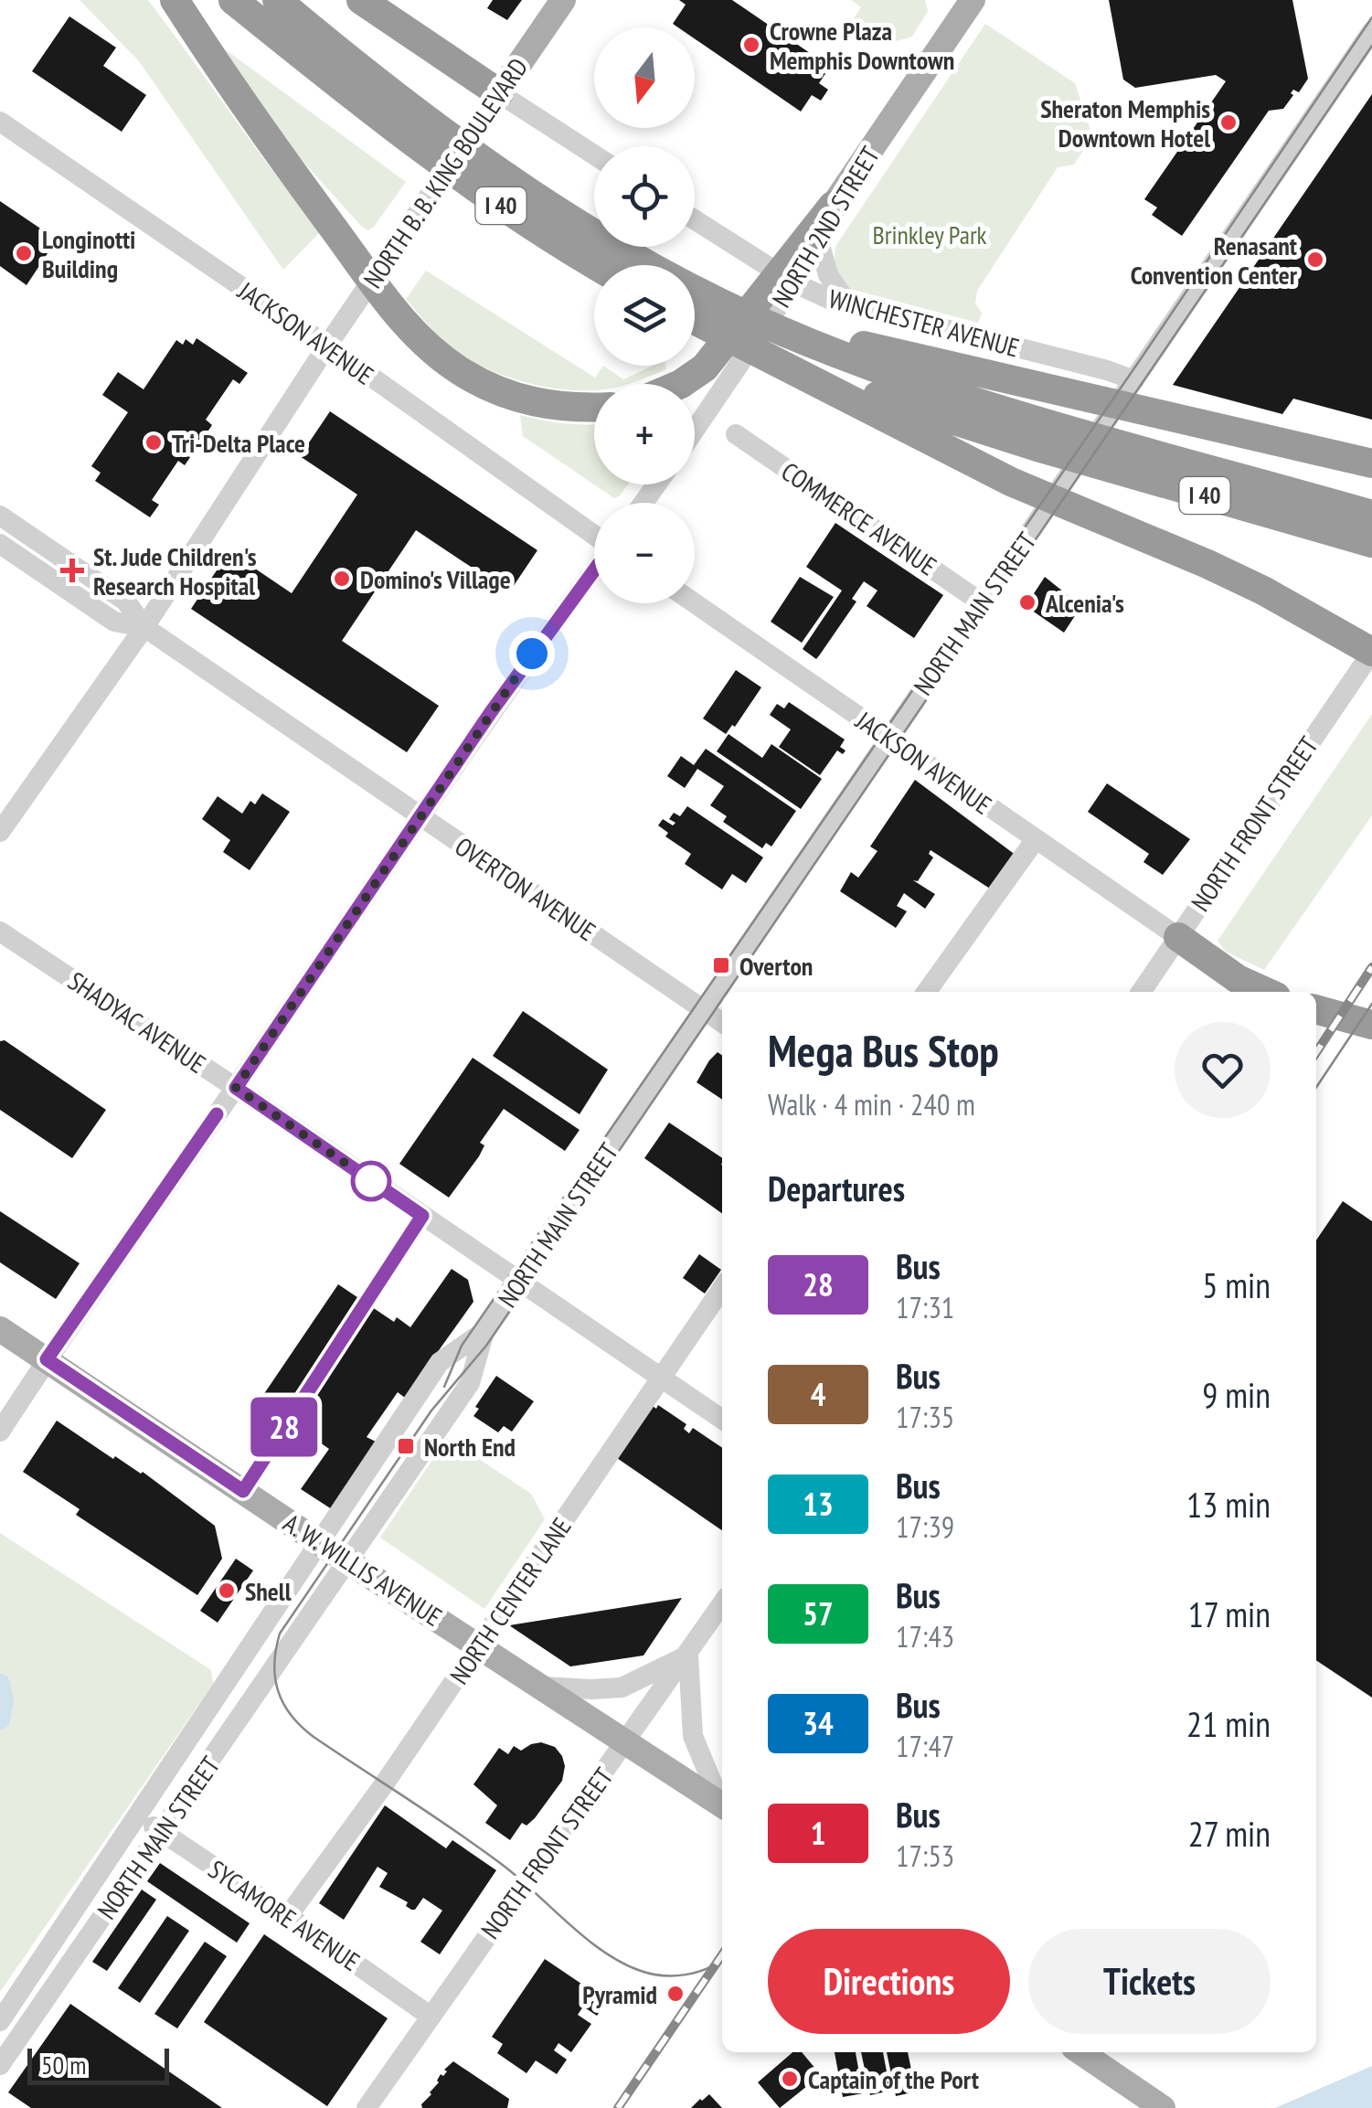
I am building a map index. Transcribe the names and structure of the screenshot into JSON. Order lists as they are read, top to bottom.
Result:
{
  "streets": {
    "highway": ["I 40"],
    "main road": ["NORTH B. B. KING BOULEVARD", "NORTH 2ND STREET", "A. W. WILLIS AVENUE"],
    "street": [
      "WINCHESTER AVENUE",
      "JACKSON AVENUE",
      "COMMERCE AVENUE",
      "NORTH MAIN STREET",
      "NORTH FRONT STREET",
      "OVERTON AVENUE",
      "SHADYAC AVENUE",
      "NORTH CENTER LANE",
      "SYCAMORE AVENUE"
    ]
  },
  "crossings": [
    ["NORTH B. B. KING BOULEVARD", "JACKSON AVENUE"],
    ["NORTH B. B. KING BOULEVARD", "OVERTON AVENUE"],
    ["NORTH 2ND STREET", "WINCHESTER AVENUE"],
    ["WINCHESTER AVENUE", "NORTH MAIN STREET"],
    ["JACKSON AVENUE", "NORTH MAIN STREET"],
    ["JACKSON AVENUE", "NORTH FRONT STREET"],
    ["COMMERCE AVENUE", "NORTH MAIN STREET"],
    ["NORTH MAIN STREET", "OVERTON AVENUE"],
    ["NORTH MAIN STREET", "SHADYAC AVENUE"],
    ["NORTH MAIN STREET", "A. W. WILLIS AVENUE"],
    ["NORTH MAIN STREET", "SYCAMORE AVENUE"],
    ["NORTH FRONT STREET", "A. W. WILLIS AVENUE"],
    ["NORTH FRONT STREET", "SYCAMORE AVENUE"],
    ["SHADYAC AVENUE", "NORTH CENTER LANE"],
    ["A. W. WILLIS AVENUE", "NORTH CENTER LANE"],
    ["NORTH CENTER LANE", "SYCAMORE AVENUE"]
  ],
  "parks": ["Brinkley Park"],
  "places": {
    "other": [
      "Crowne Plaza Memphis Downtown",
      "Sheraton Memphis Downtown Hotel",
      "Longinotti Building",
      "Renasant Convention Center",
      "Tri-Delta Place",
      "Domino's Village",
      "Alcenia's",
      "Shell",
      "Pyramid",
      "Captain of the Port"
    ],
    "health": ["St. Jude Children's Research Hospital"],
    "transit": ["Overton", "North End"]
  },
  "lines": ["bus line 28"],
  "scale_bar": "50 m",
  "north": "bottom",
  "page": {
    "on_map": "28",
    "map_buttons": ["+", "−"],
    "heading": [
      ["Mega Bus Stop", "Walk · 4 min · 240 m"],
      "Departures"
    ],
    "list": [
      {
        "mark": "28",
        "name": "Bus",
        "note": "17:31",
        "value": "5 min"
      },
      {
        "mark": "4",
        "name": "Bus",
        "note": "17:35",
        "value": "9 min"
      },
      {
        "mark": "13",
        "name": "Bus",
        "note": "17:39",
        "value": "13 min"
      },
      {
        "mark": "57",
        "name": "Bus",
        "note": "17:43",
        "value": "17 min"
      },
      {
        "mark": "34",
        "name": "Bus",
        "note": "17:47",
        "value": "21 min"
      },
      {
        "mark": "1",
        "name": "Bus",
        "note": "17:53",
        "value": "27 min"
      }
    ],
    "buttons": ["Directions", "Tickets"],
    "scale": "50 m"
  }
}
